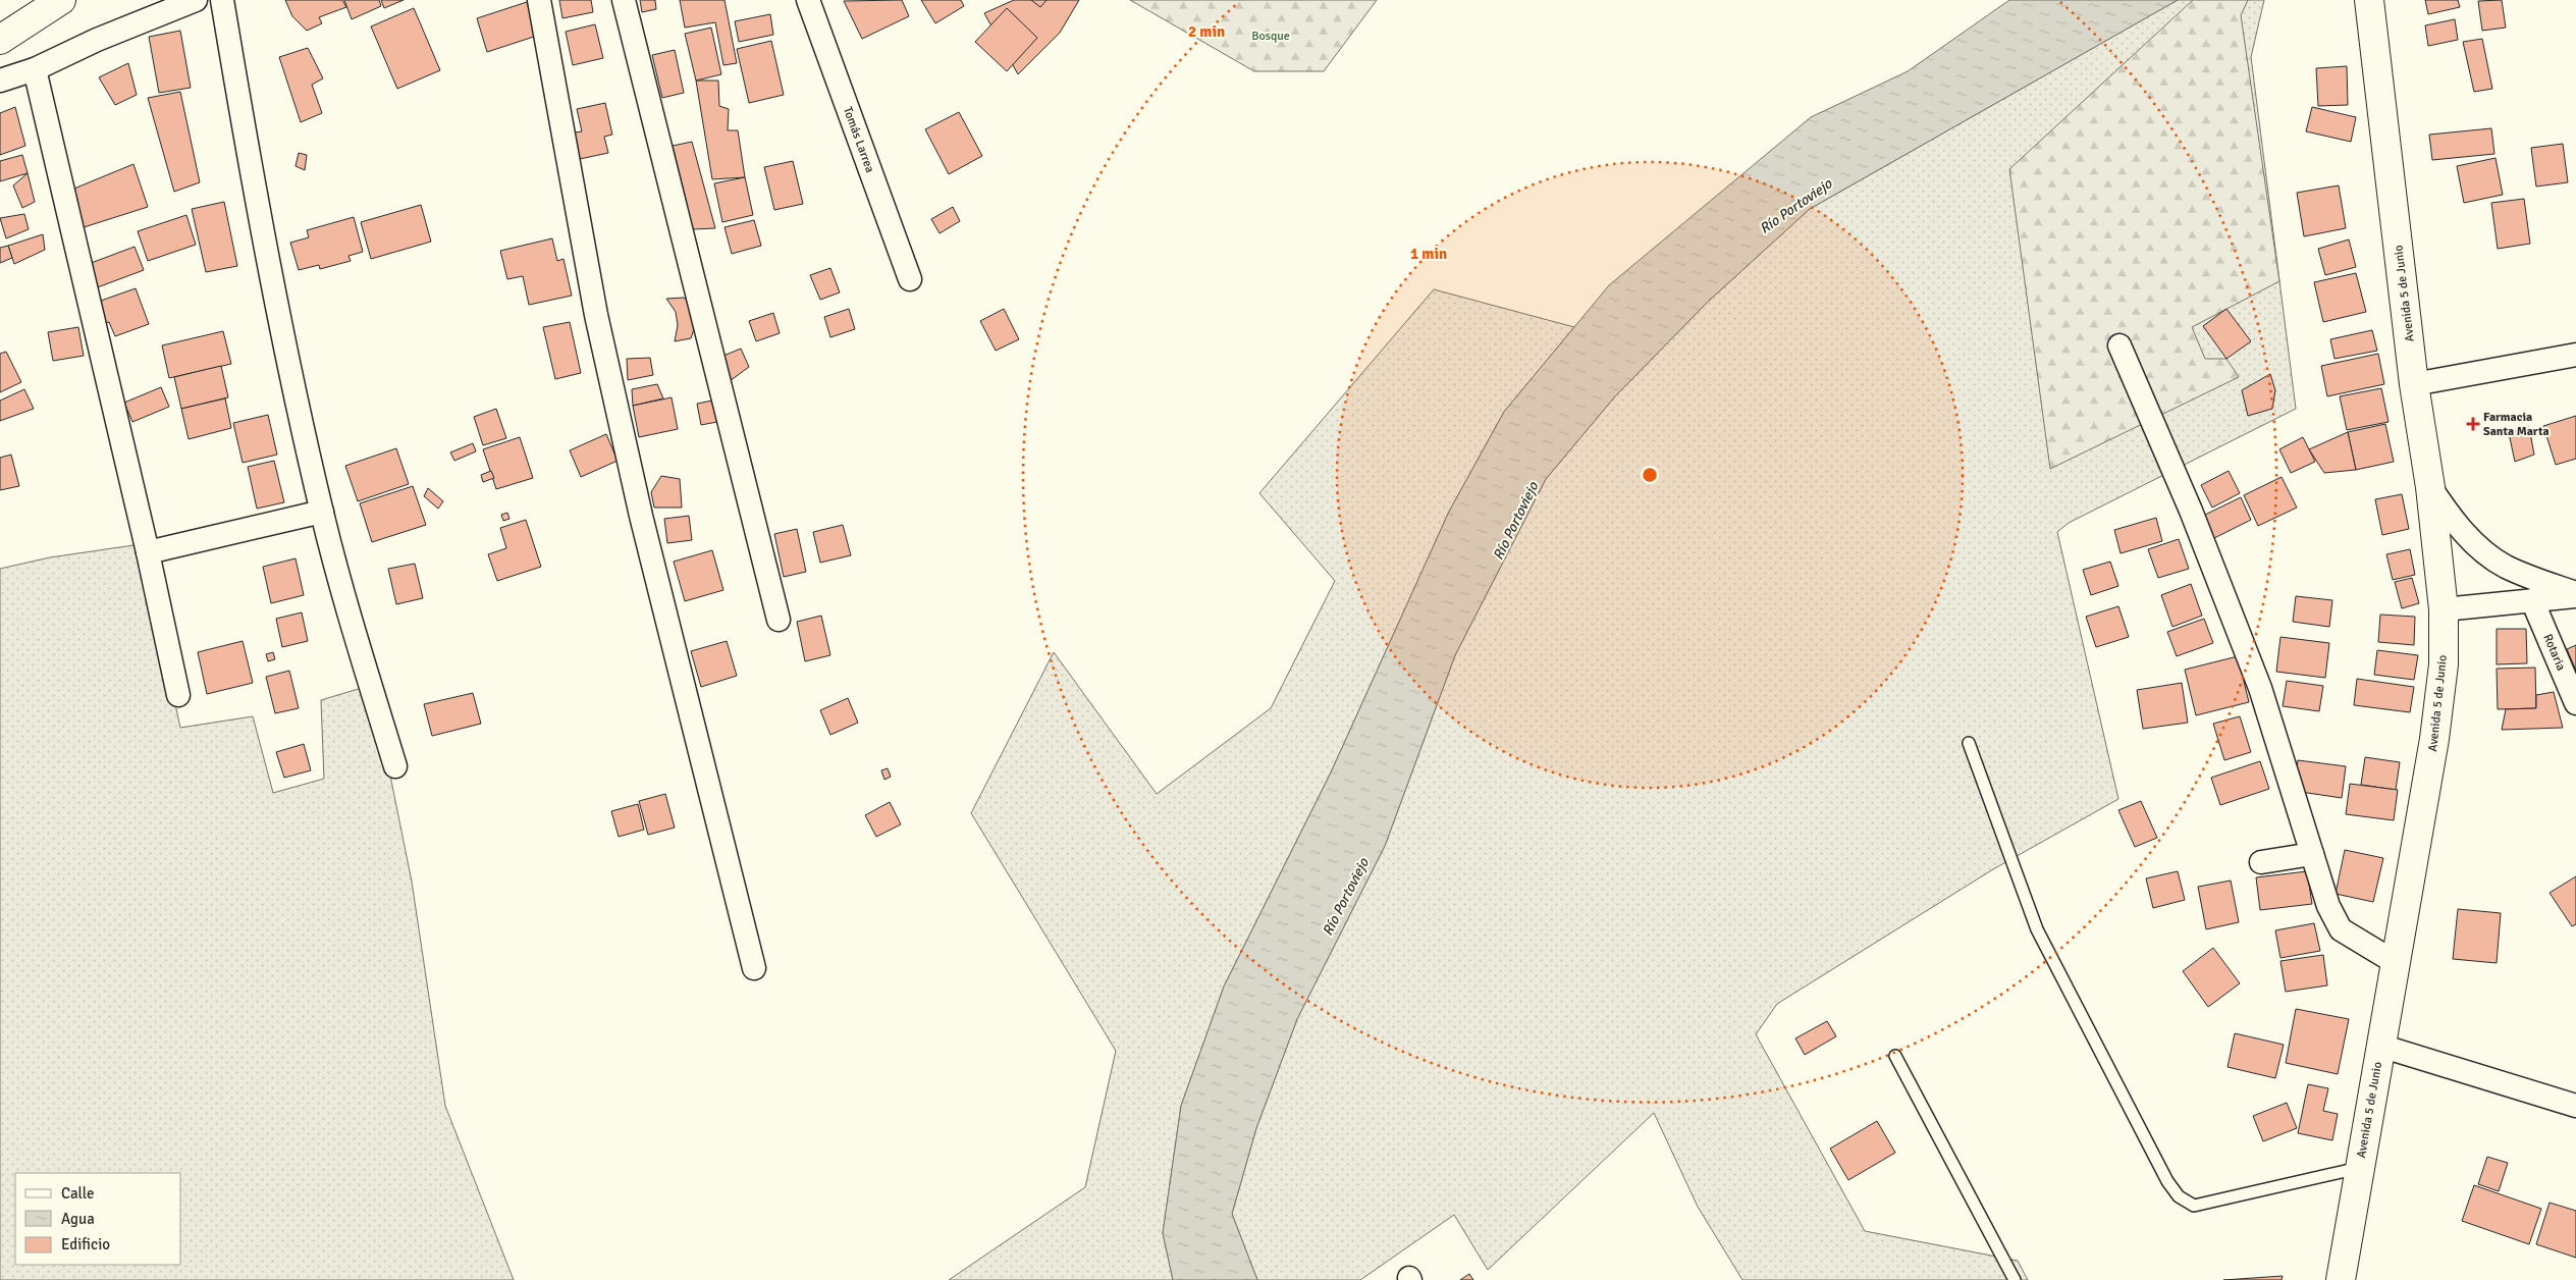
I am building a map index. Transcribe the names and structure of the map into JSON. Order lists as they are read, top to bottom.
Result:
{
  "streets": {
    "street": ["Tomás Larrea", "Avenida 5 de Junio", "Rotaria"]
  },
  "water": ["Río Portoviejo"],
  "parks": ["Bosque"],
  "places": {
    "health": ["Farmacia Santa Marta"]
  },
  "legend": ["Calle", "Agua", "Edificio"],
  "rings": ["2 min", "1 min"]
}
